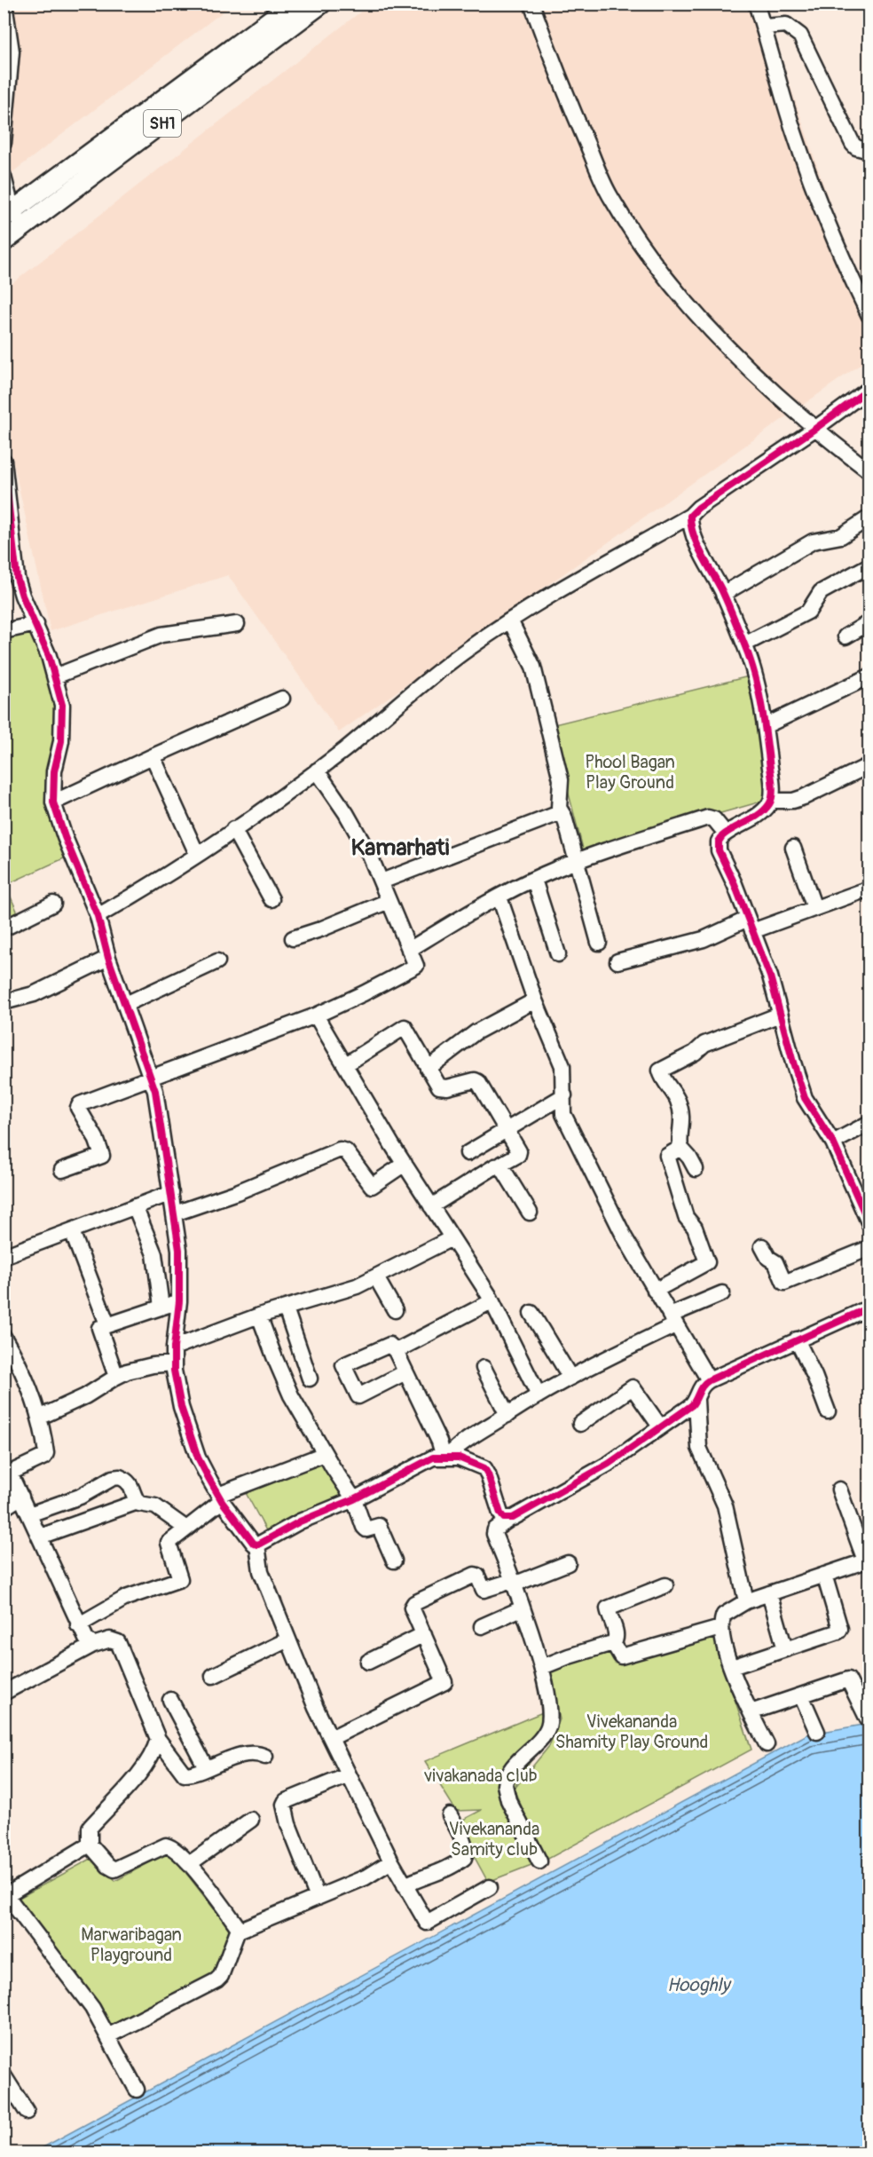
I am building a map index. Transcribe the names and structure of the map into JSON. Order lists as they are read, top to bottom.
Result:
{
  "streets": {
    "main road": ["SH1"]
  },
  "districts": ["Kamarhati"],
  "water": ["Hooghly"],
  "parks": [
    "Phool Bagan Play Ground",
    "Vivekananda Shamity Play Ground",
    "vivakanada club",
    "Vivekananda Samity club",
    "Marwaribagan Playground"
  ]
}
